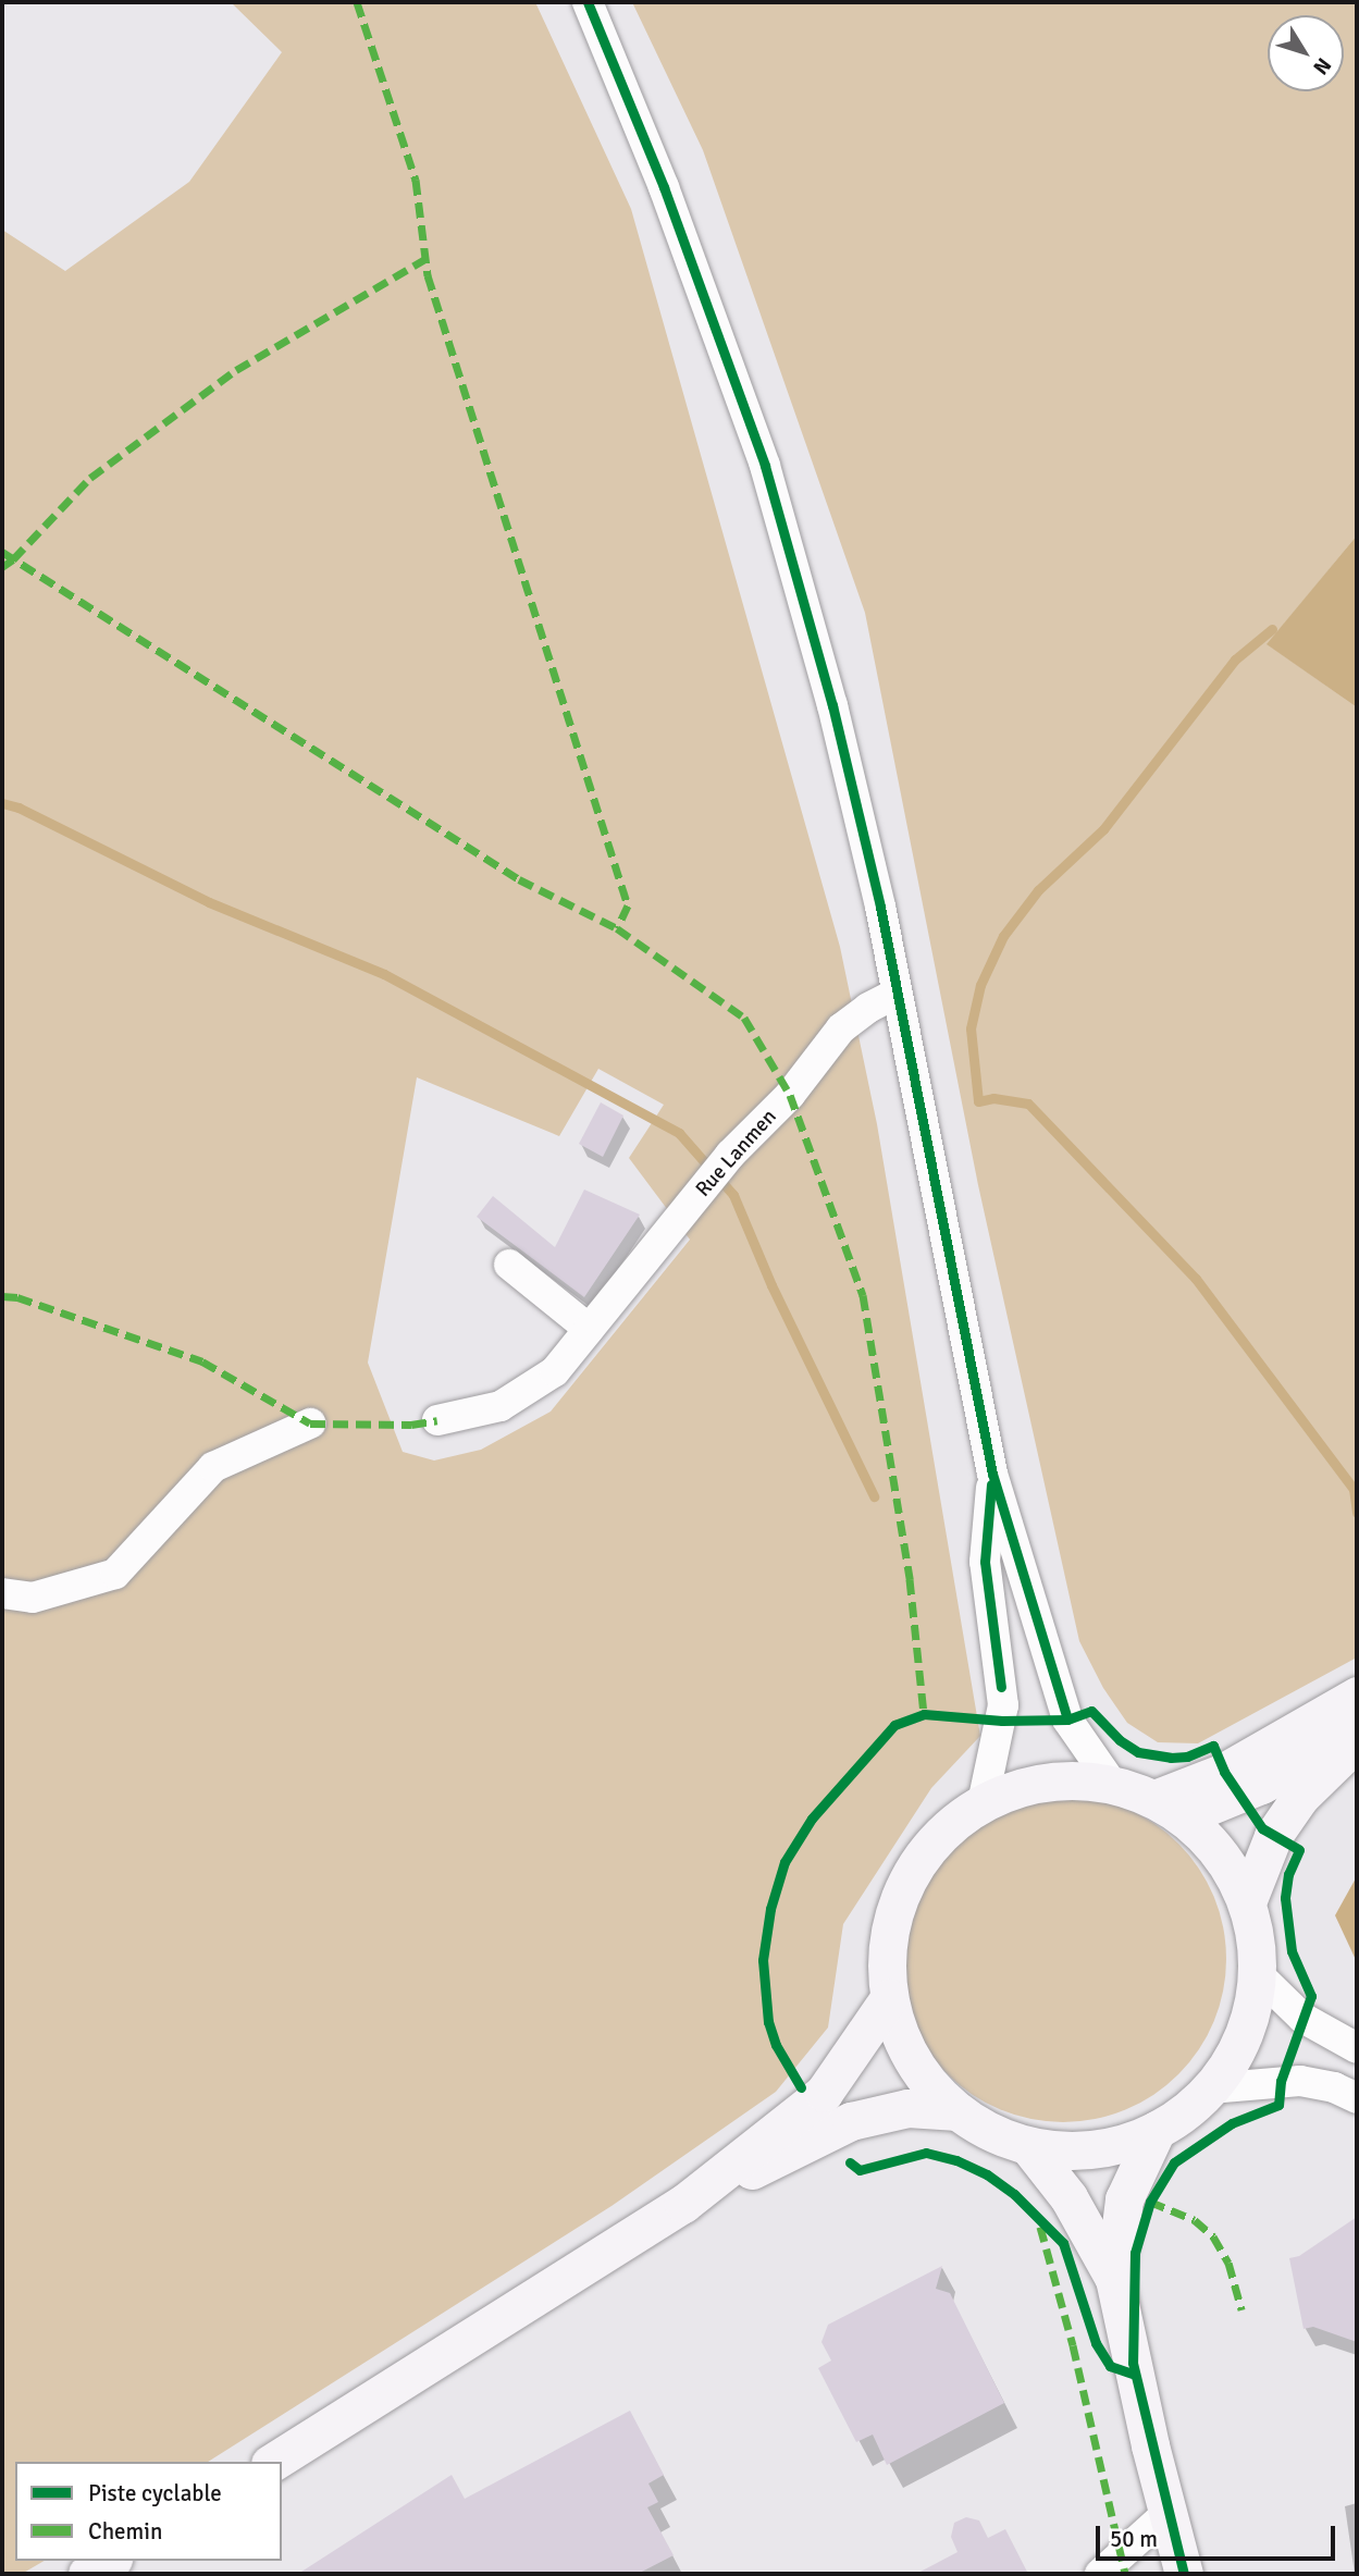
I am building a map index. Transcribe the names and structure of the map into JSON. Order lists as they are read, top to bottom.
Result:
{
  "streets": {
    "street": ["Rue Lanmen"]
  },
  "legend": ["Piste cyclable", "Chemin"],
  "scale_bar": "50 m",
  "north": "bottom right"
}
